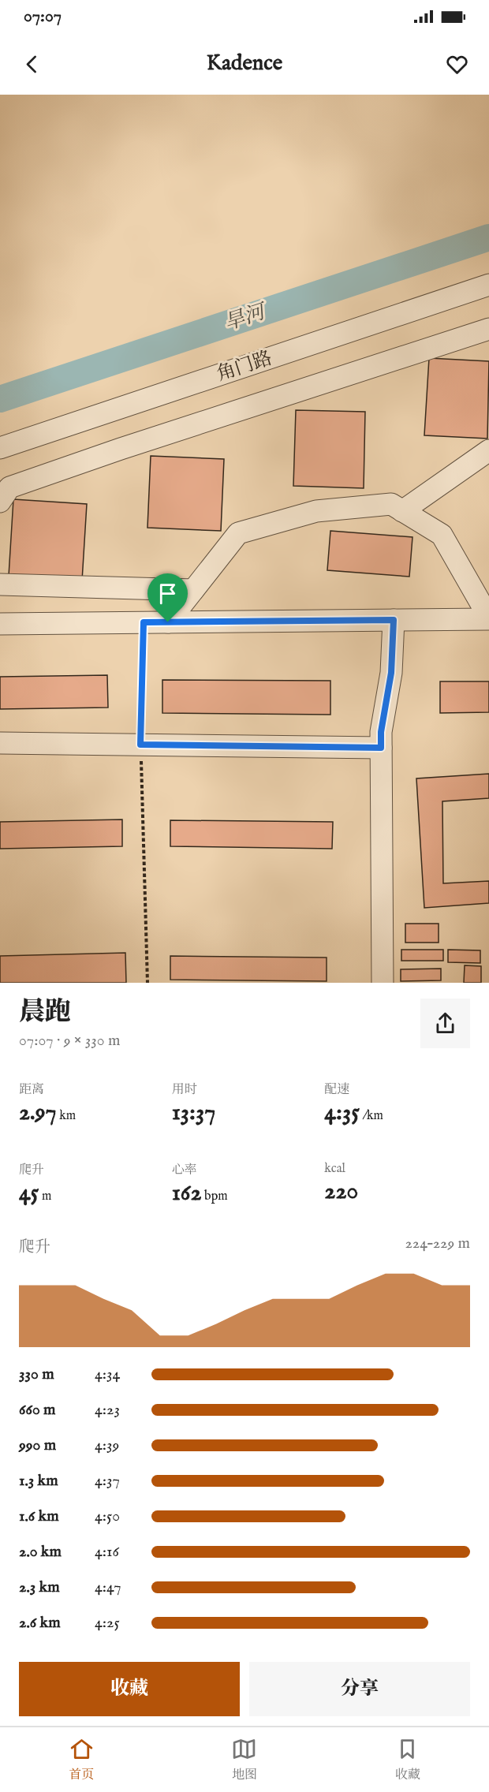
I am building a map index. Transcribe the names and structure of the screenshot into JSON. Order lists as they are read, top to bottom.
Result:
{
  "streets": {
    "street": ["角门路"]
  },
  "water": ["旱河"],
  "page": {
    "status": "07:07",
    "header": "Kadence",
    "heading": ["晨跑", "07:07 · 9 × 330 m"],
    "stats": [
      ["距离", "2.97 km"],
      ["用时", "13:37"],
      ["配速", "4:35 /km"],
      ["爬升", "45 m"],
      ["心率", "162 bpm"],
      ["kcal", "220"]
    ],
    "chart": ["爬升", "224–229 m"],
    "list": [
      {
        "name": "330 m",
        "note": "4:34"
      },
      {
        "name": "660 m",
        "note": "4:23"
      },
      {
        "name": "990 m",
        "note": "4:39"
      },
      {
        "name": "1.3 km",
        "note": "4:37"
      },
      {
        "name": "1.6 km",
        "note": "4:50"
      },
      {
        "name": "2.0 km",
        "note": "4:16"
      },
      {
        "name": "2.3 km",
        "note": "4:47"
      },
      {
        "name": "2.6 km",
        "note": "4:25"
      }
    ],
    "buttons": ["收藏", "分享"],
    "tabs": ["首页", "地图", "收藏"]
  }
}
